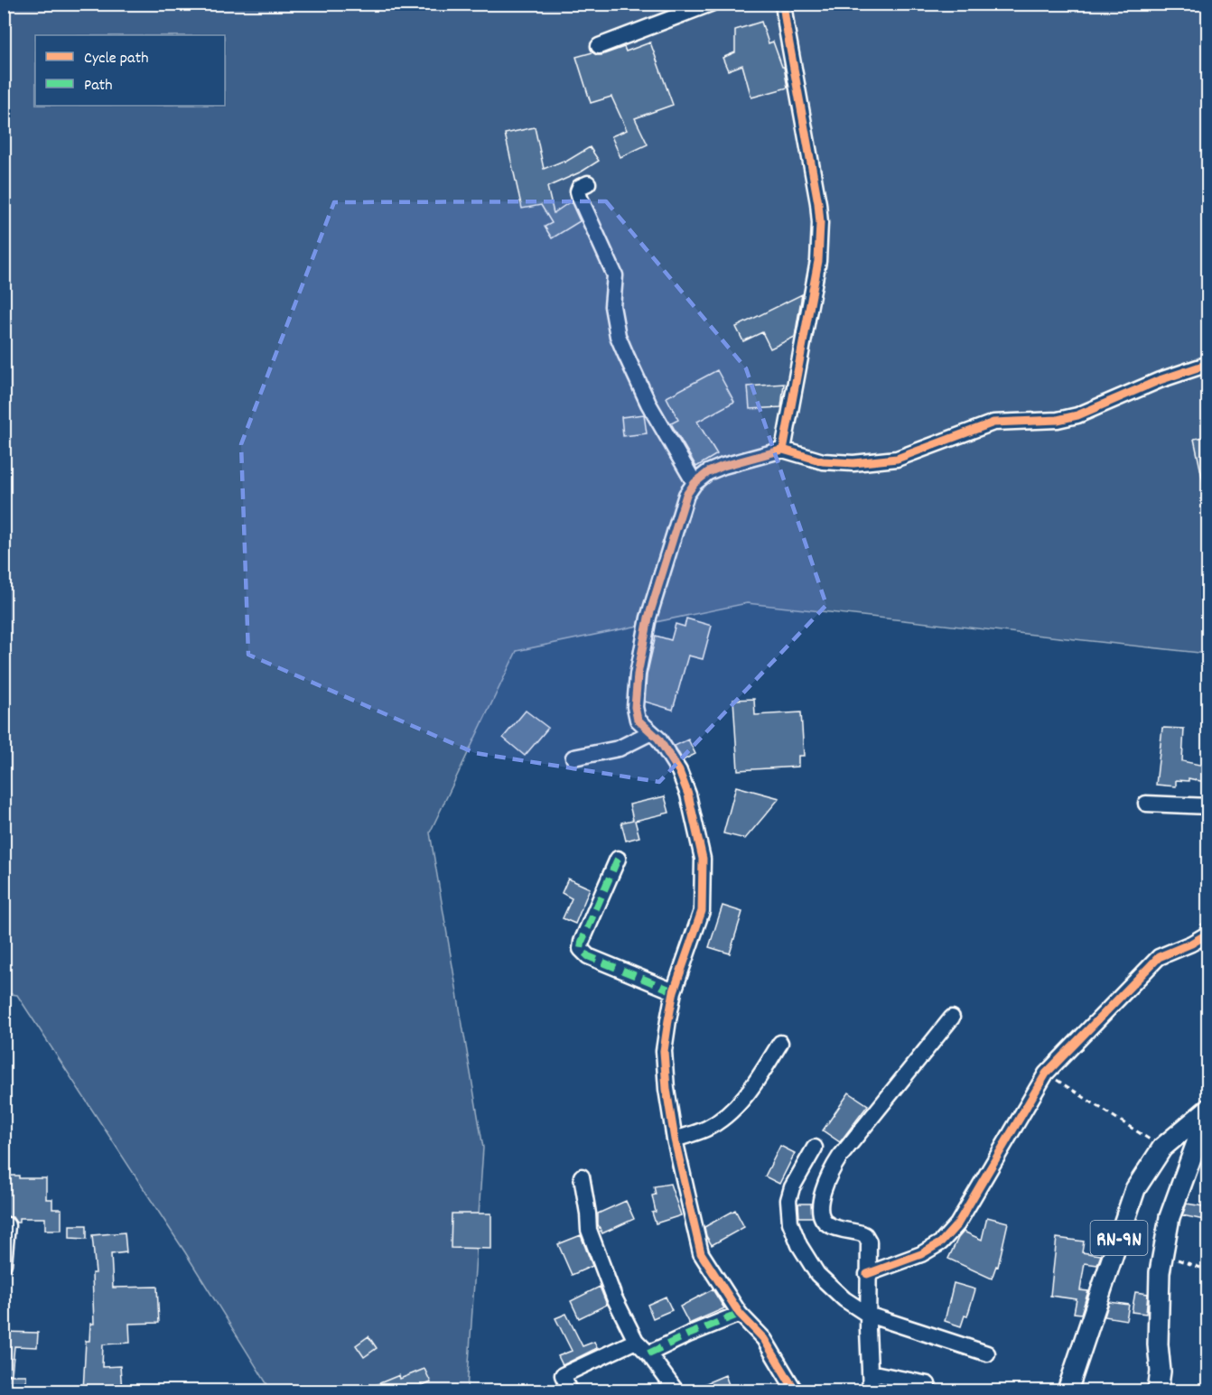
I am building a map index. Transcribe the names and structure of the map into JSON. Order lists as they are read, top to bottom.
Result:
{
  "streets": {
    "main road": ["RN-9N"]
  },
  "legend": ["Cycle path", "Path"]
}
